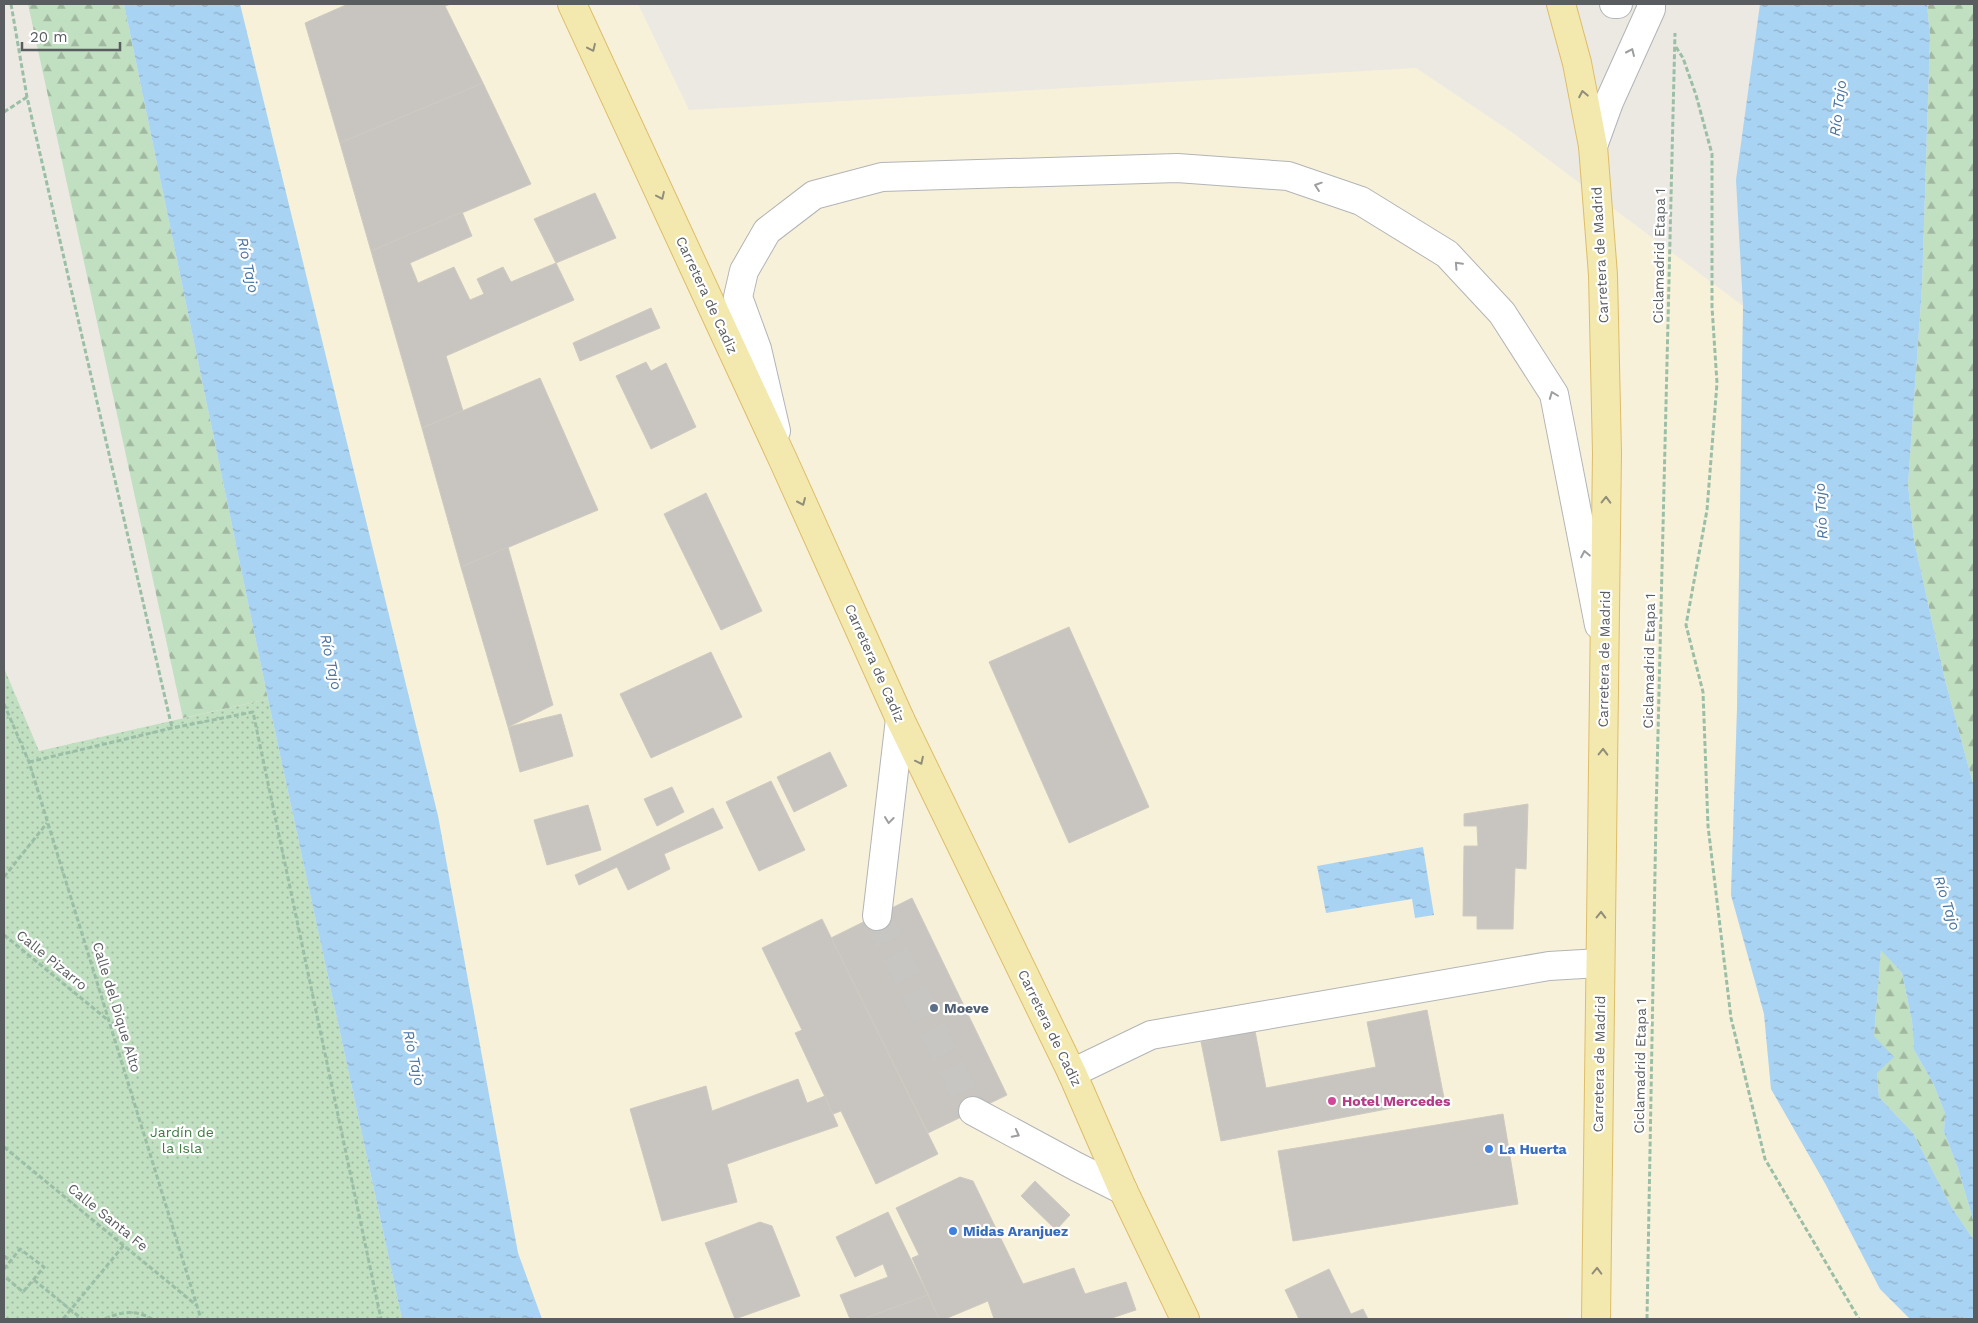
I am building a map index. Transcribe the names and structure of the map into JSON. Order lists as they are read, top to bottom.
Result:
{
  "streets": {
    "main road": ["Carretera de Madrid", "Carretera de Cadiz"],
    "path": [
      "Ciclamadrid Etapa 1",
      "Calle Pizarro",
      "Calle del Dique Alto",
      "Calle Santa Fe"
    ]
  },
  "crossings": [
    ["Calle Pizarro", "Calle del Dique Alto"],
    ["Calle del Dique Alto", "Calle Santa Fe"]
  ],
  "one_way": ["Carretera de Madrid", "Carretera de Cadiz"],
  "water": ["Río Tajo"],
  "parks": ["Jardín de la Isla"],
  "places": [
    "Moeve",
    "Hotel Mercedes",
    "La Huerta",
    "Midas Aranjuez"
  ],
  "scale_bar": "20 m"
}
